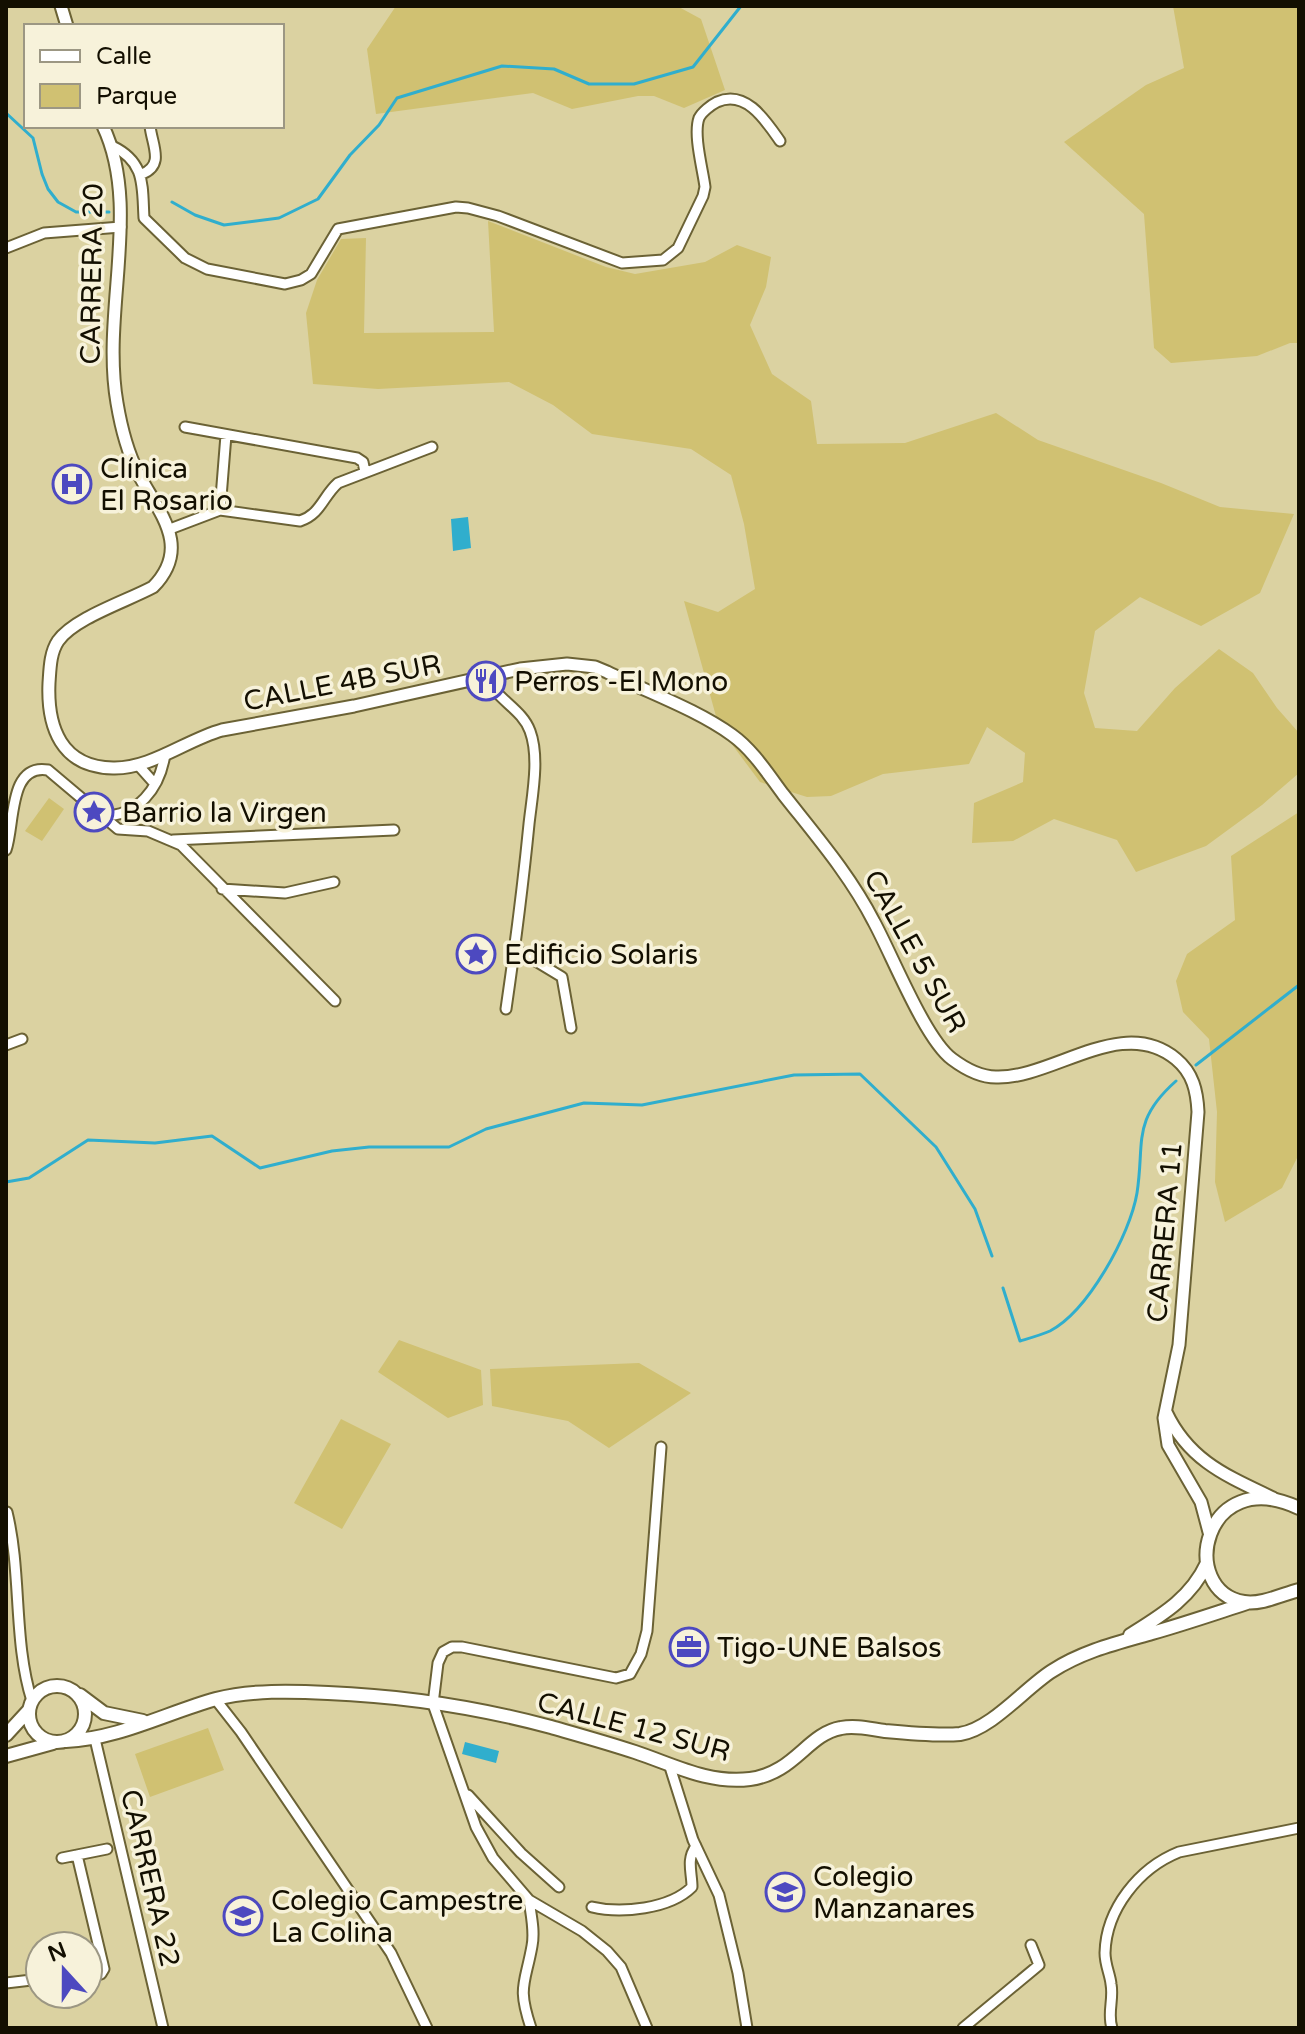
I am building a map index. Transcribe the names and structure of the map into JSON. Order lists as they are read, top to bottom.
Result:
{
  "streets": {
    "main road": ["CALLE 12 SUR"],
    "street": [
      "CARRERA 20",
      "CALLE 4B SUR",
      "CALLE 5 SUR",
      "CARRERA 11",
      "CARRERA 22"
    ]
  },
  "crossings": [
    ["CALLE 4B SUR", "CALLE 5 SUR"],
    ["CALLE 5 SUR", "CARRERA 11"],
    ["CALLE 12 SUR", "CARRERA 22"]
  ],
  "places": {
    "hospital": ["Clínica El Rosario"],
    "restaurant": ["Perros -El Mono"],
    "place": ["Barrio la Virgen", "Edificio Solaris"],
    "office": ["Tigo-UNE Balsos"],
    "school or university": ["Colegio Manzanares", "Colegio Campestre La Colina"]
  },
  "legend": ["Calle", "Parque"],
  "north": "top"
}
